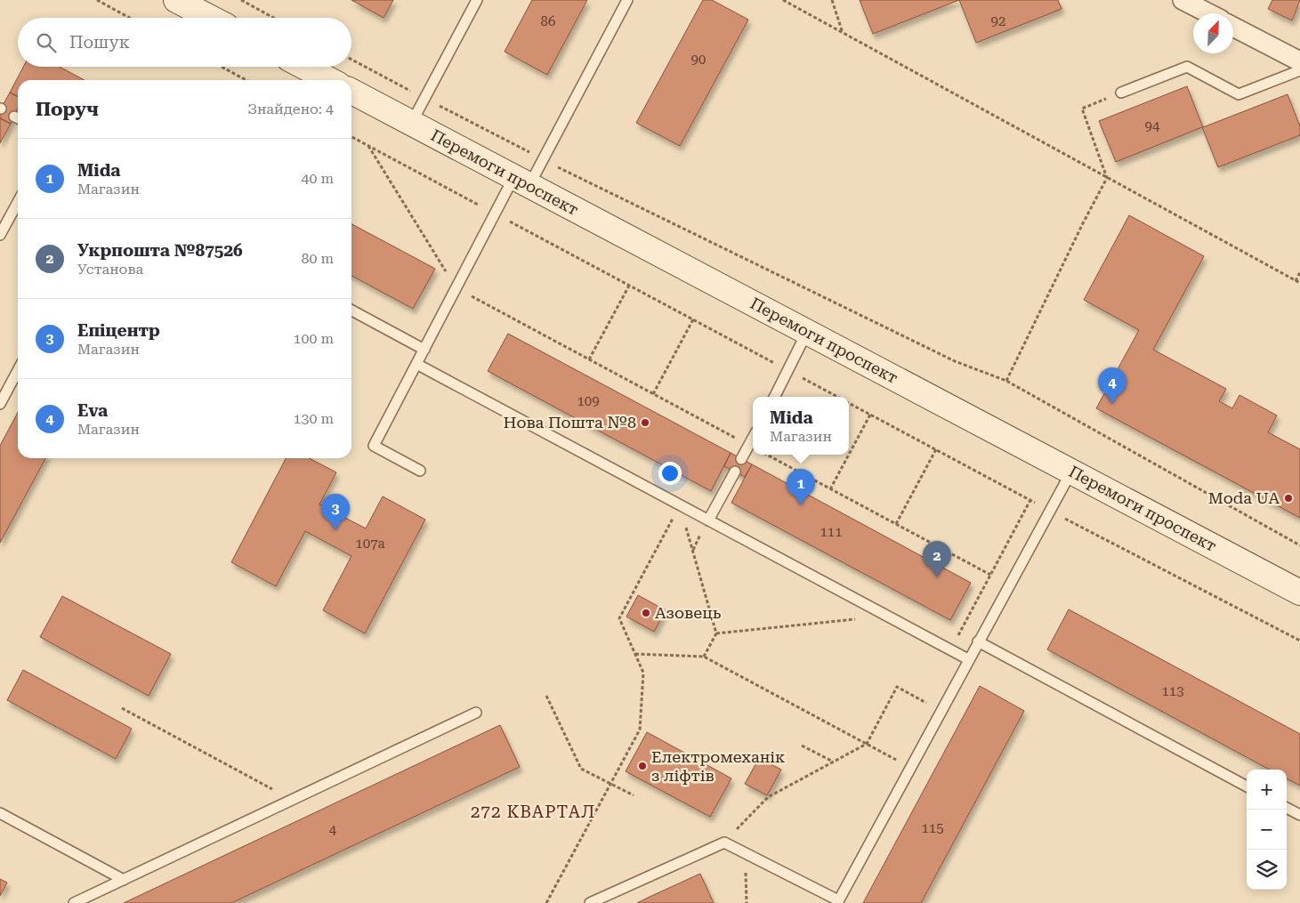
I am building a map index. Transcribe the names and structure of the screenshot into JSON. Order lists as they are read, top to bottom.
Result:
{
  "streets": {
    "street": ["Перемоги проспект"]
  },
  "districts": ["272 КВАРТАЛ"],
  "places": [
    "Нова Пошта №8",
    "Moda UA",
    "Азовець",
    "Електромеханік з ліфтів"
  ],
  "house_numbers": [
    "86",
    "92",
    "90",
    "94",
    "109",
    "111",
    "107а",
    "113",
    "115",
    "4"
  ],
  "north": "top right",
  "page": {
    "search": "Пошук",
    "heading": ["Поруч", "Знайдено: 4"],
    "list": [
      {
        "mark": "1",
        "name": "Mida",
        "note": "Магазин",
        "value": "40 m"
      },
      {
        "mark": "2",
        "name": "Укрпошта №87526",
        "note": "Установа",
        "value": "80 m"
      },
      {
        "mark": "3",
        "name": "Епіцентр",
        "note": "Магазин",
        "value": "100 m"
      },
      {
        "mark": "4",
        "name": "Eva",
        "note": "Магазин",
        "value": "130 m"
      }
    ],
    "pins": [
      "4",
      "1",
      "3",
      "2"
    ],
    "popup": ["Mida", "Магазин"],
    "map_buttons": ["+", "−"]
  }
}
